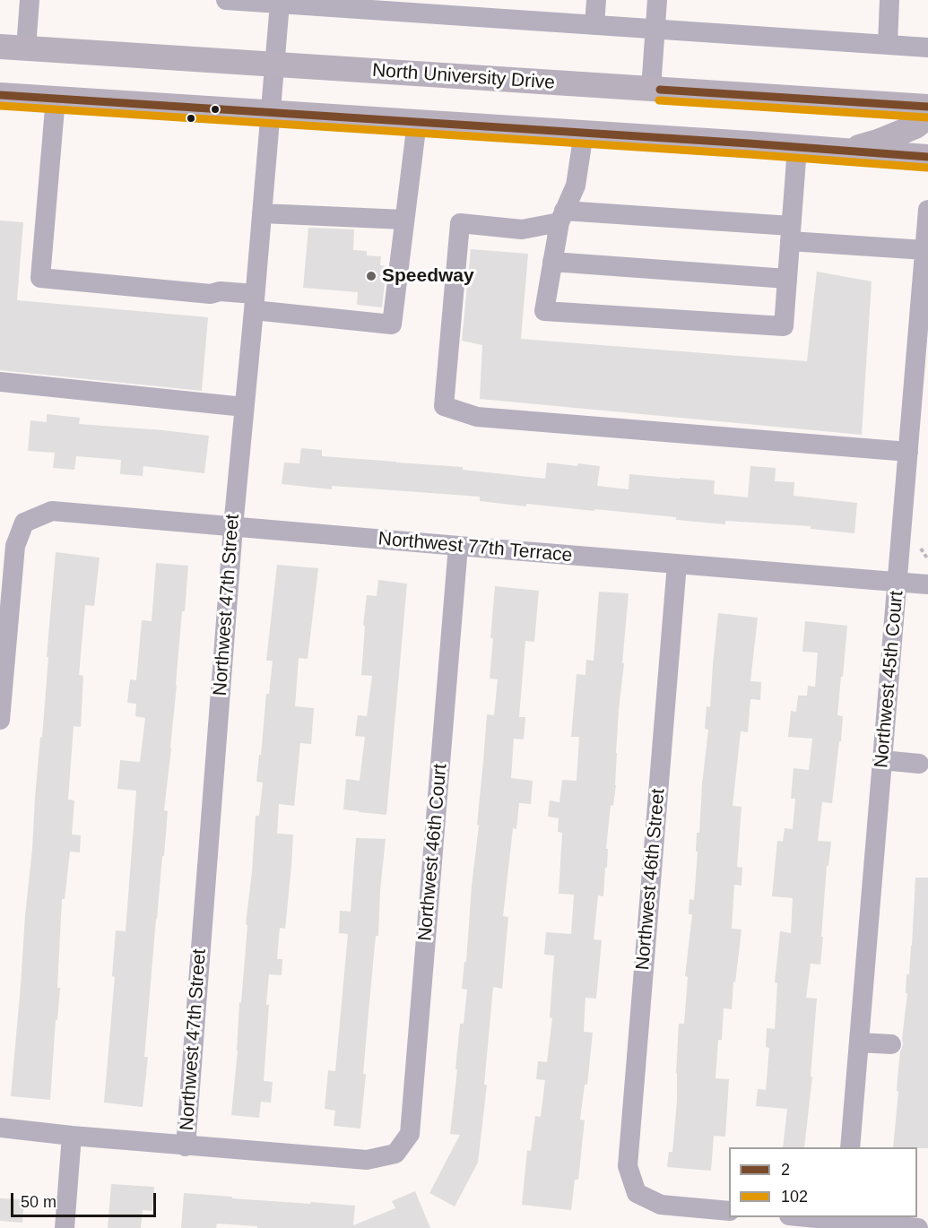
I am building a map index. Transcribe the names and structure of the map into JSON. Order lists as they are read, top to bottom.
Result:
{
  "streets": {
    "main road": ["North University Drive"],
    "street": [
      "Northwest 77th Terrace",
      "Northwest 47th Street",
      "Northwest 45th Court",
      "Northwest 46th Court",
      "Northwest 46th Street"
    ]
  },
  "crossings": [
    ["North University Drive", "Northwest 47th Street"],
    ["Northwest 77th Terrace", "Northwest 47th Street"],
    ["Northwest 77th Terrace", "Northwest 45th Court"],
    ["Northwest 77th Terrace", "Northwest 46th Court"],
    ["Northwest 77th Terrace", "Northwest 46th Street"],
    ["Northwest 47th Street", "Northwest 46th Court"]
  ],
  "places": ["Speedway"],
  "lines": ["transit line 2", "transit line 102"],
  "legend": ["2", "102"],
  "scale_bar": "50 m"
}
